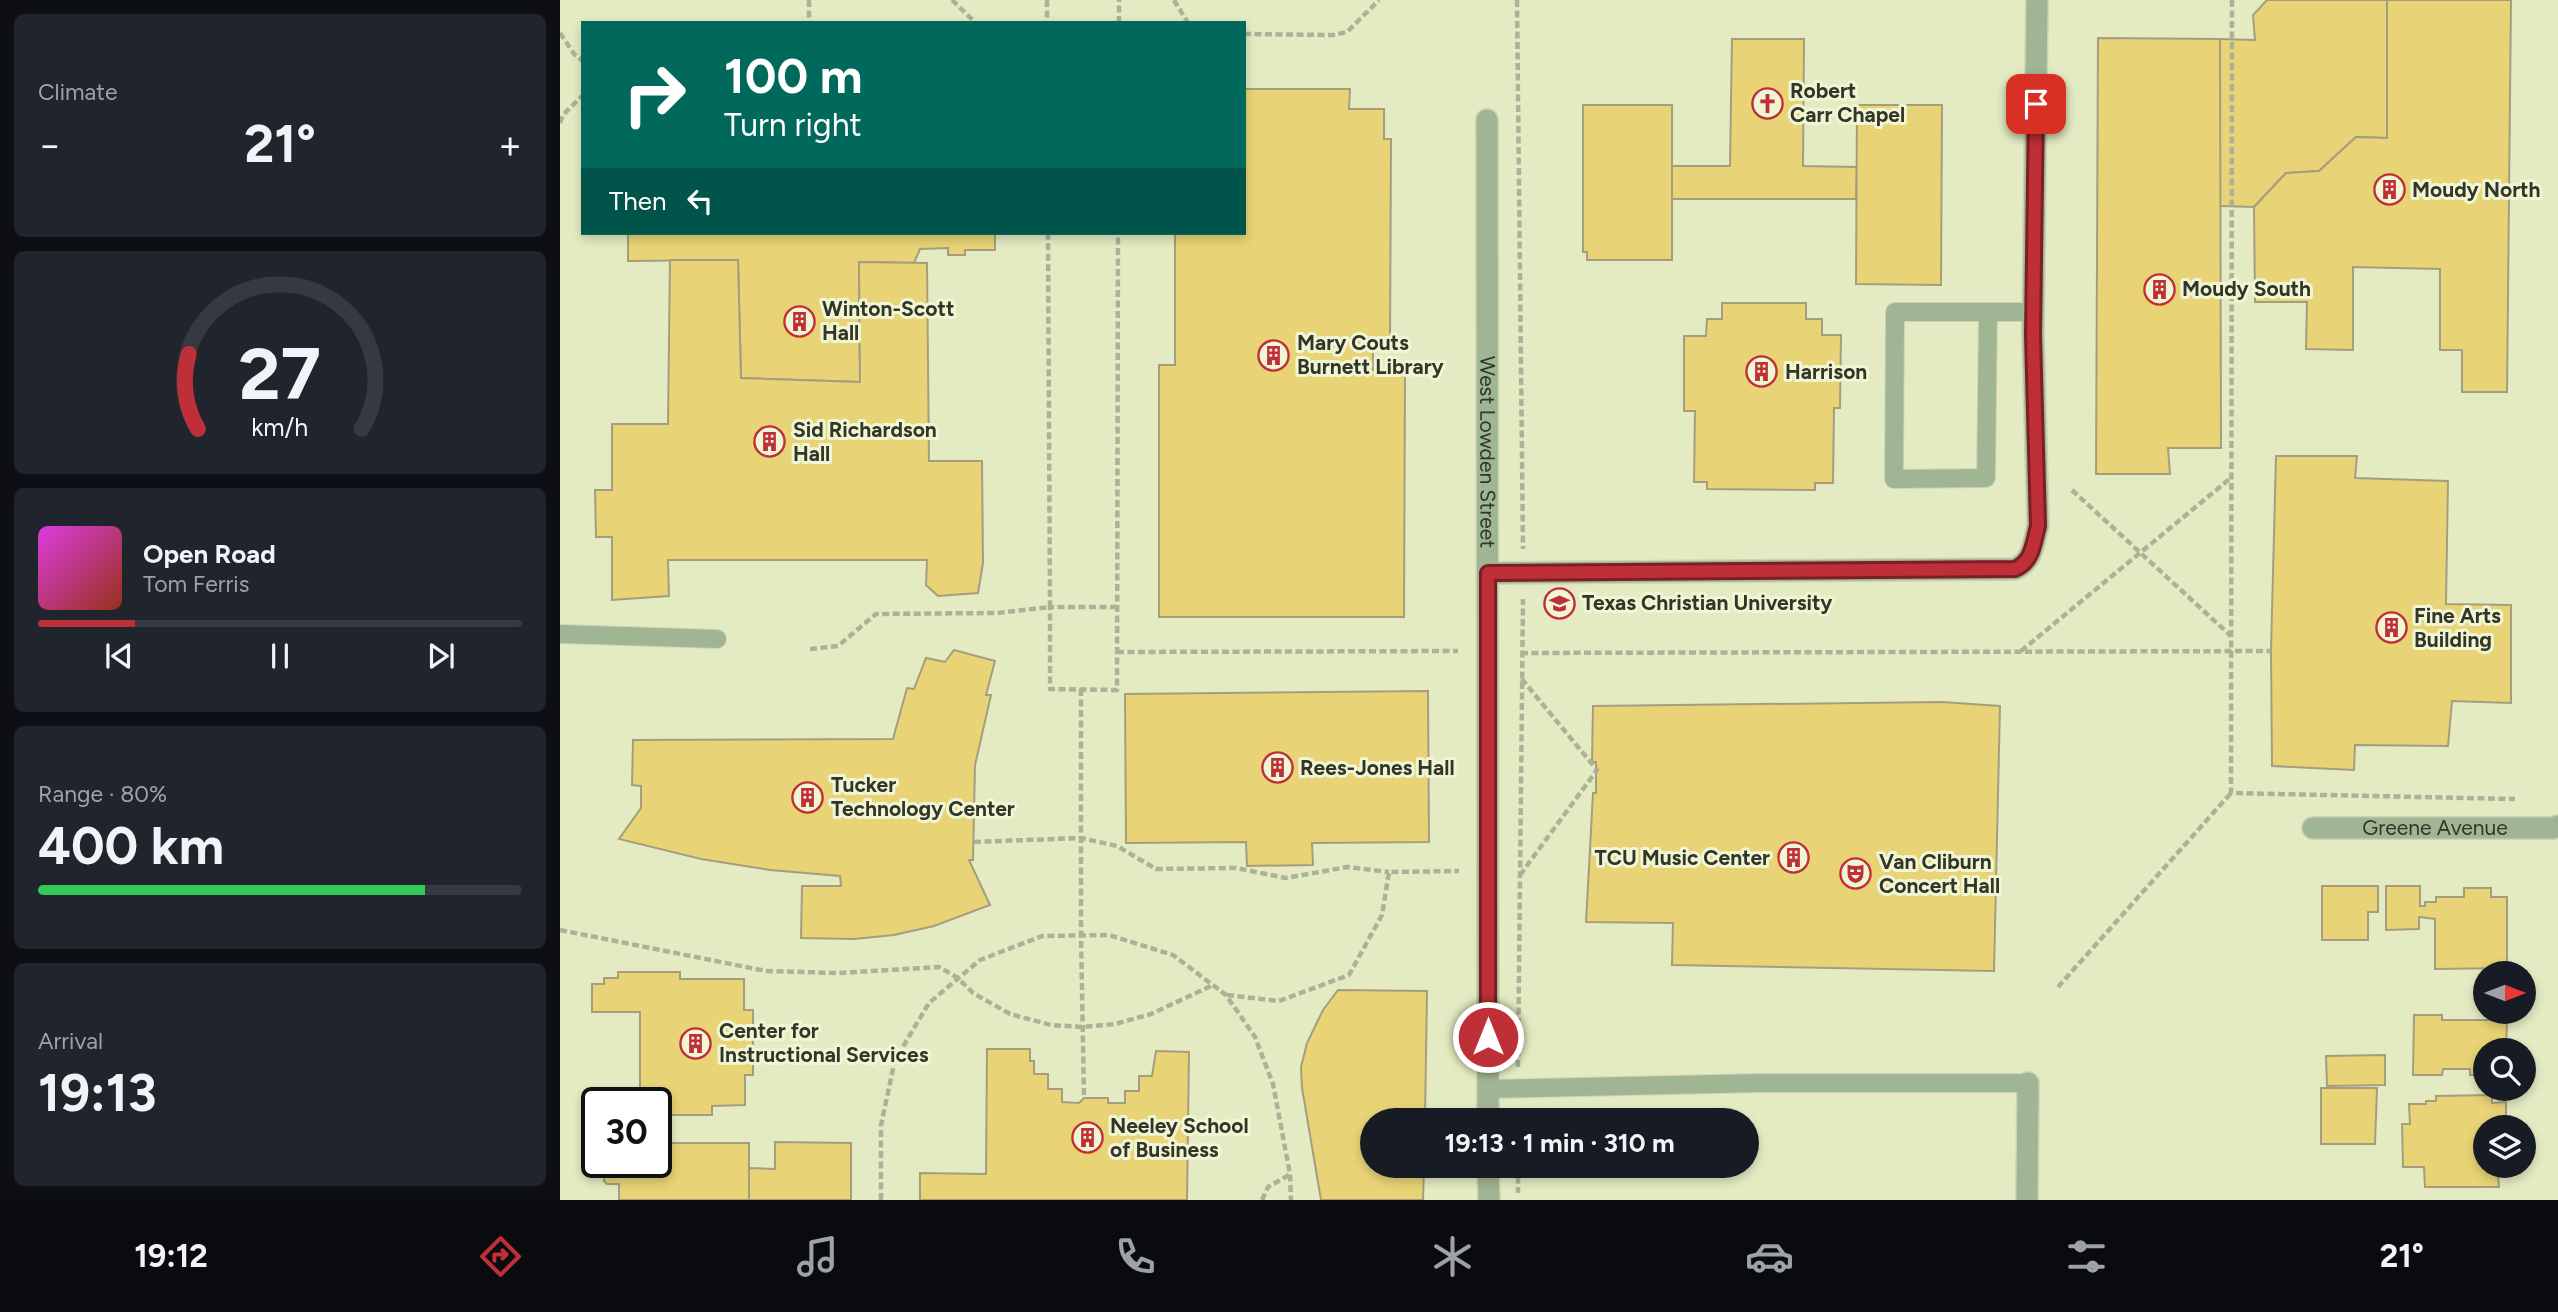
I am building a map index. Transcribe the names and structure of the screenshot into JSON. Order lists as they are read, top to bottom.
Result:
{
  "streets": {
    "street": ["West Lowden Street", "Greene Avenue"]
  },
  "places": {
    "church": ["Robert Carr Chapel"],
    "building": [
      "Moudy North",
      "Moudy South",
      "Winton-Scott Hall",
      "Mary Couts Burnett Library",
      "Harrison",
      "Sid Richardson Hall",
      "Fine Arts Building",
      "Rees-Jones Hall",
      "Tucker Technology Center",
      "TCU Music Center",
      "Center for Instructional Services",
      "Neeley School of Business"
    ],
    "school or university": ["Texas Christian University"],
    "theatre": ["Van Cliburn Concert Hall"]
  },
  "north": "right",
  "page": {
    "tile": [
      "Climate",
      ["Range · 80%", "400 km"],
      ["Arrival", "19:13"]
    ],
    "turn": ["100 m", "Turn right"],
    "heat": ["−", "21°", "+"],
    "then": "Then",
    "song": ["Open Road", "Tom Ferris"],
    "limit": "30",
    "trip": "19:13 · 1 min · 310 m",
    "tabs": ["19:12", "21°"],
    "gauge": ["27", "km/h"]
  }
}
